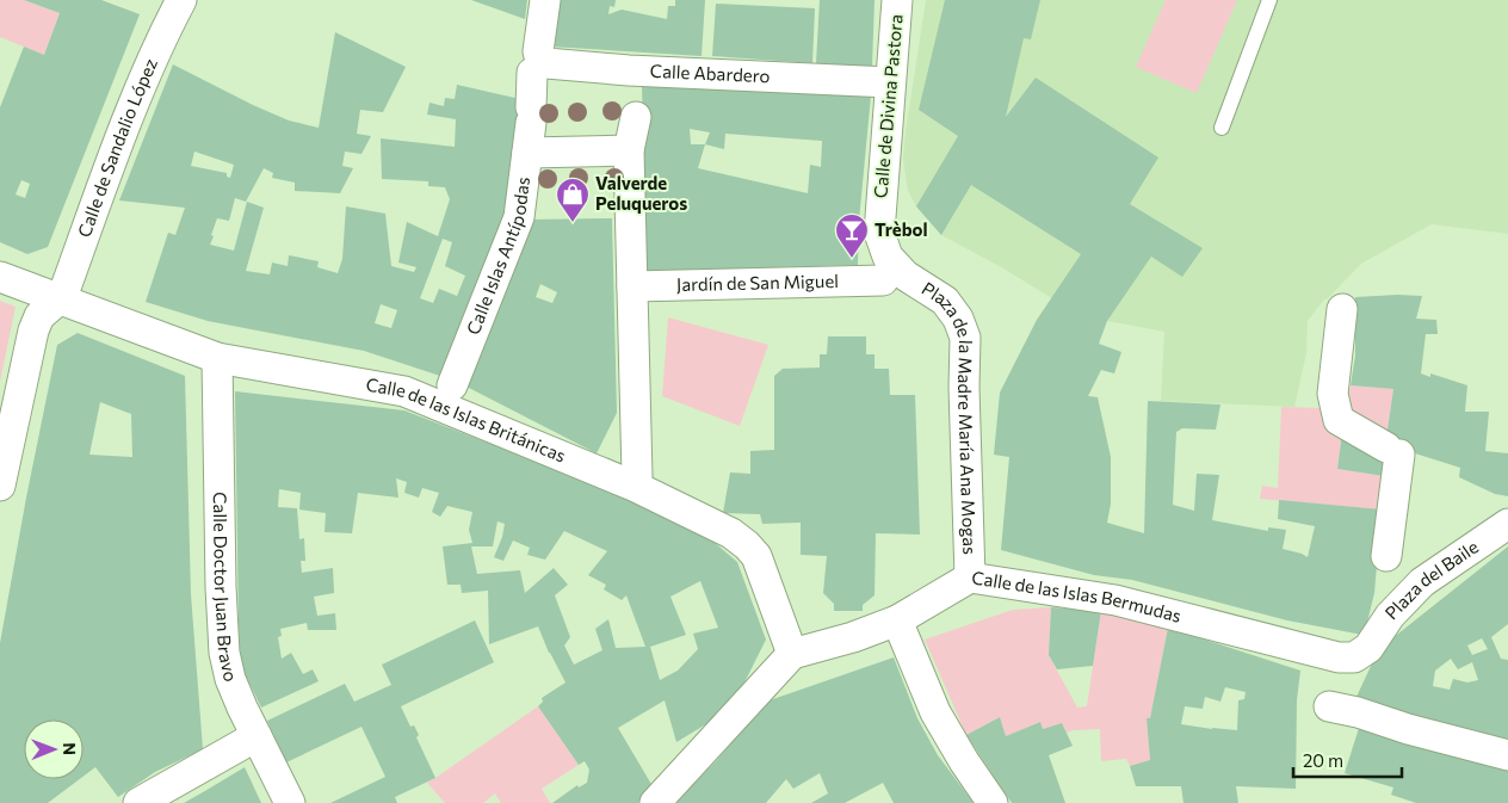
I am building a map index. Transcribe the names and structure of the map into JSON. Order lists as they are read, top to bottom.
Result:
{
  "streets": {
    "street": [
      "Calle Abardero",
      "Calle de Divina Pastora",
      "Calle de Sandalio López",
      "Calle Islas Antípodas",
      "Jardín de San Miguel",
      "Calle de las Islas Británicas",
      "Plaza de la Madre María Ana Mogas",
      "Plaza del Baile",
      "Calle Doctor Juan Bravo",
      "Calle de las Islas Bermudas"
    ]
  },
  "crossings": [
    ["Calle Abardero", "Calle de Divina Pastora"],
    ["Calle Abardero", "Calle Islas Antípodas"],
    ["Calle de Divina Pastora", "Jardín de San Miguel"],
    ["Calle de Divina Pastora", "Plaza de la Madre María Ana Mogas"],
    ["Calle de Sandalio López", "Calle de las Islas Británicas"],
    ["Jardín de San Miguel", "Plaza de la Madre María Ana Mogas"],
    ["Calle de las Islas Británicas", "Calle Doctor Juan Bravo"],
    ["Calle de las Islas Británicas", "Calle de las Islas Bermudas"],
    ["Plaza de la Madre María Ana Mogas", "Calle de las Islas Bermudas"],
    ["Plaza del Baile", "Calle de las Islas Bermudas"]
  ],
  "places": {
    "shop": ["Valverde Peluqueros"],
    "bar": ["Trèbol"]
  },
  "scale_bar": "20 m",
  "north": "right"
}
